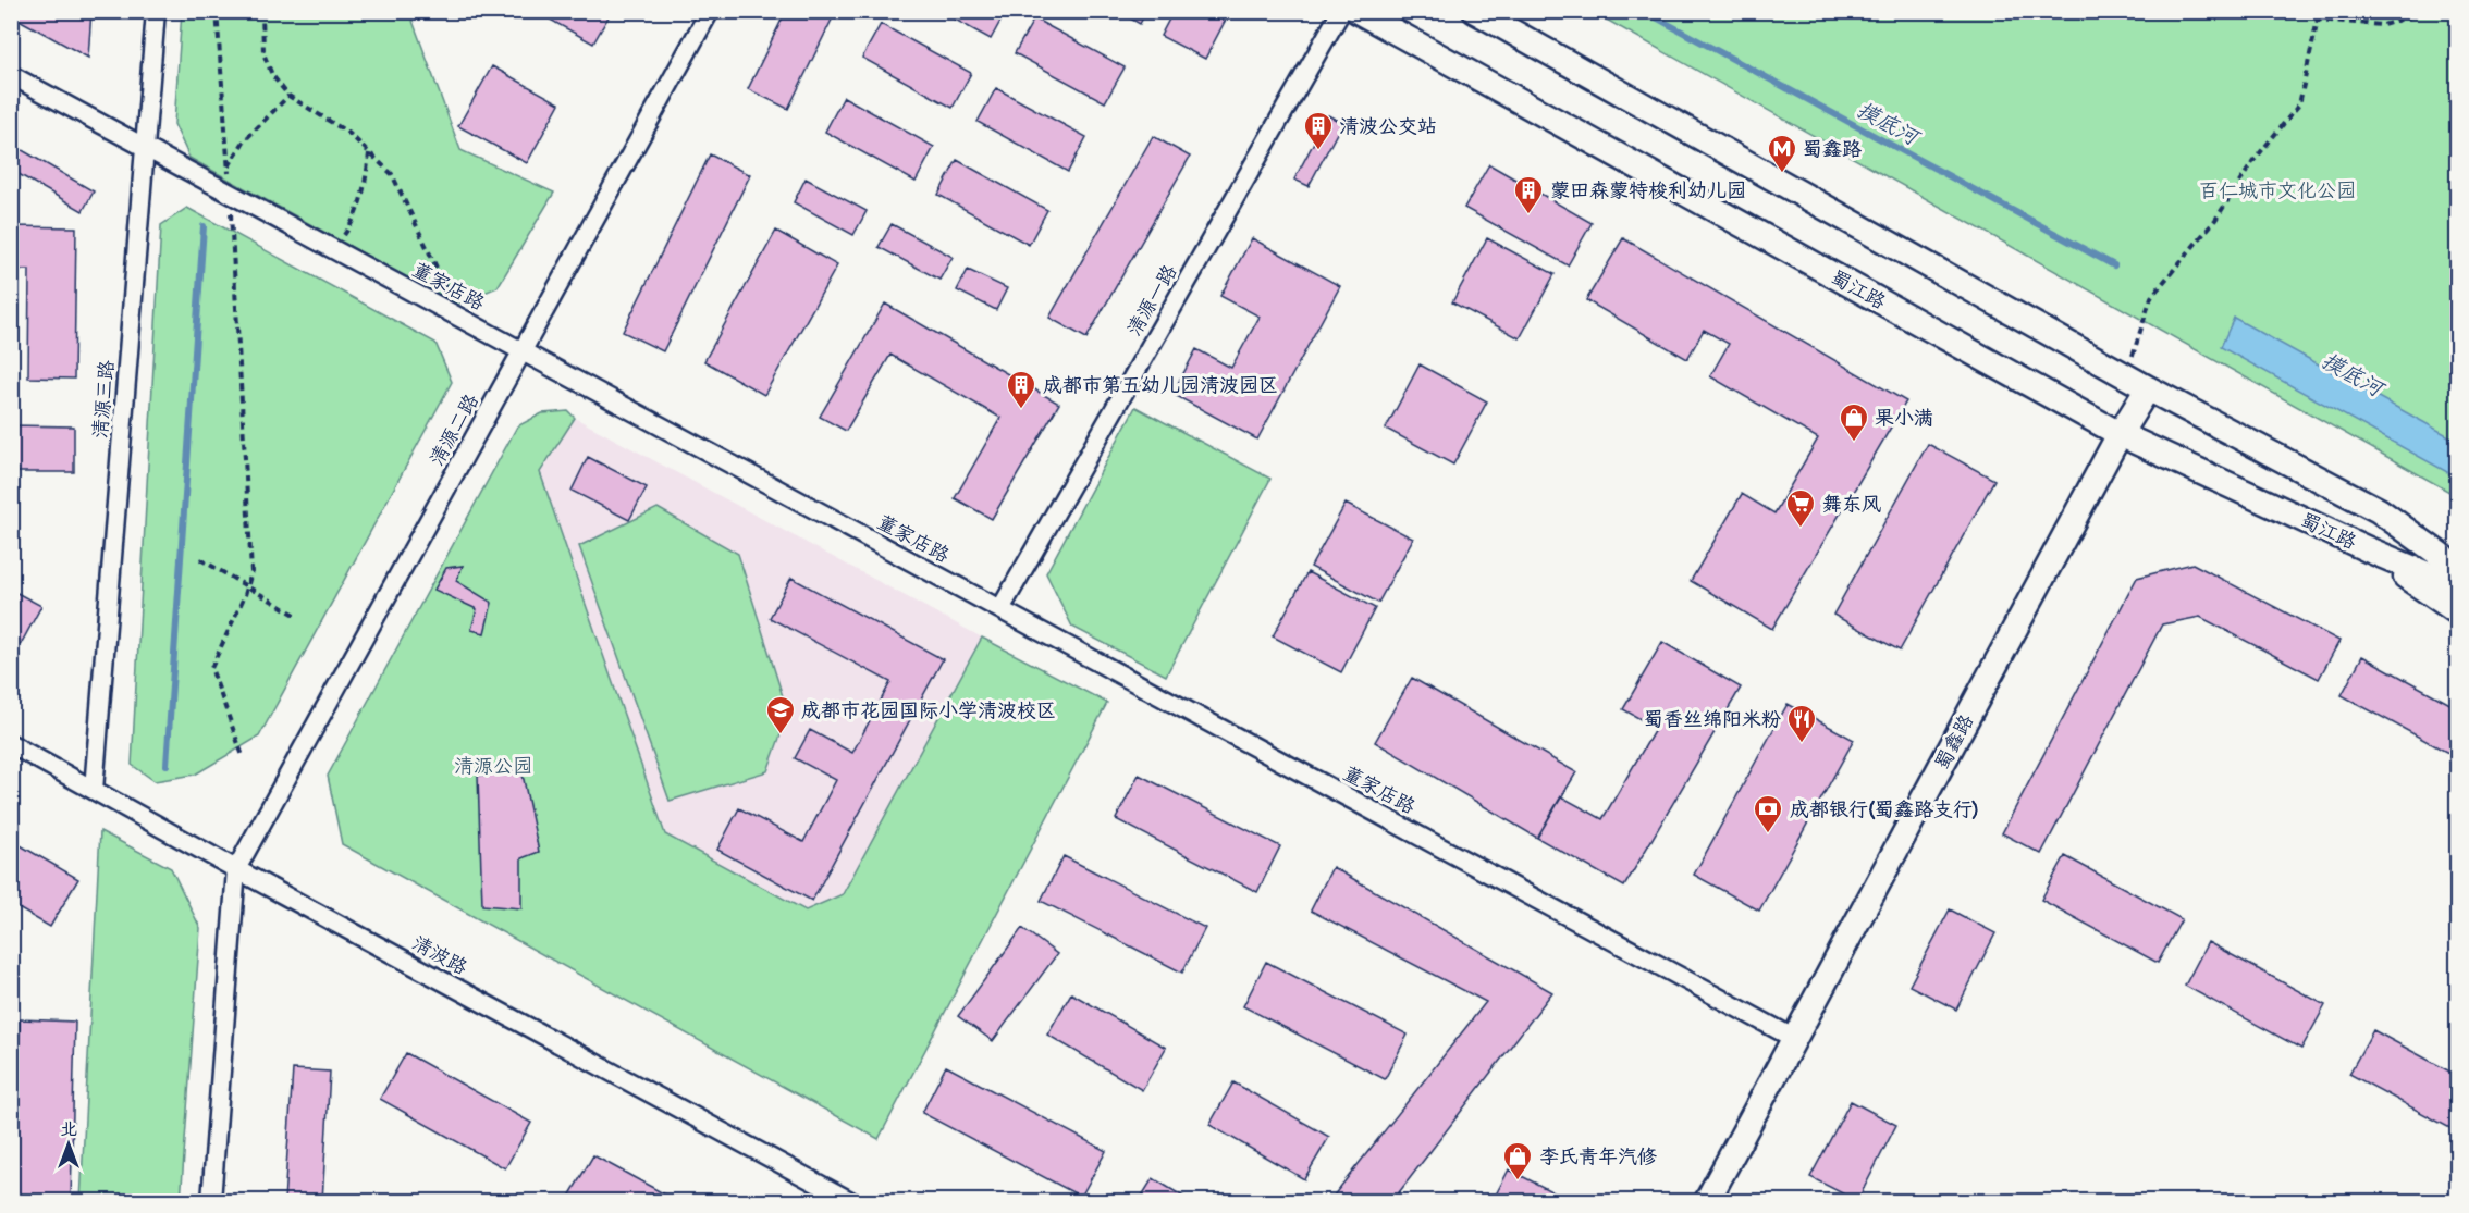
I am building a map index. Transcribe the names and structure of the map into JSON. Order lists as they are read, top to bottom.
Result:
{
  "streets": {
    "street": [
      "董家店路",
      "蜀江路",
      "清源一路",
      "清源三路",
      "清源二路",
      "蜀鑫路",
      "清波路"
    ]
  },
  "crossings": [
    ["董家店路", "清源一路"],
    ["董家店路", "清源三路"],
    ["董家店路", "清源二路"],
    ["董家店路", "蜀鑫路"],
    ["蜀江路", "蜀鑫路"],
    ["清源三路", "清波路"],
    ["清源二路", "清波路"]
  ],
  "water": ["摸底河"],
  "parks": ["百仁城市文化公园", "清源公园"],
  "places": {
    "building": ["清波公交站", "蒙田森蒙特梭利幼儿园", "成都市第五幼儿园清波园区"],
    "metro station": ["蜀鑫路"],
    "shop": ["果小满", "李氏青年汽修"],
    "supermarket": ["舞东风"],
    "school or university": ["成都市花园国际小学清波校区"],
    "restaurant": ["蜀香丝绵阳米粉"],
    "bank": ["成都银行(蜀鑫路支行)"]
  },
  "north": "top"
}
